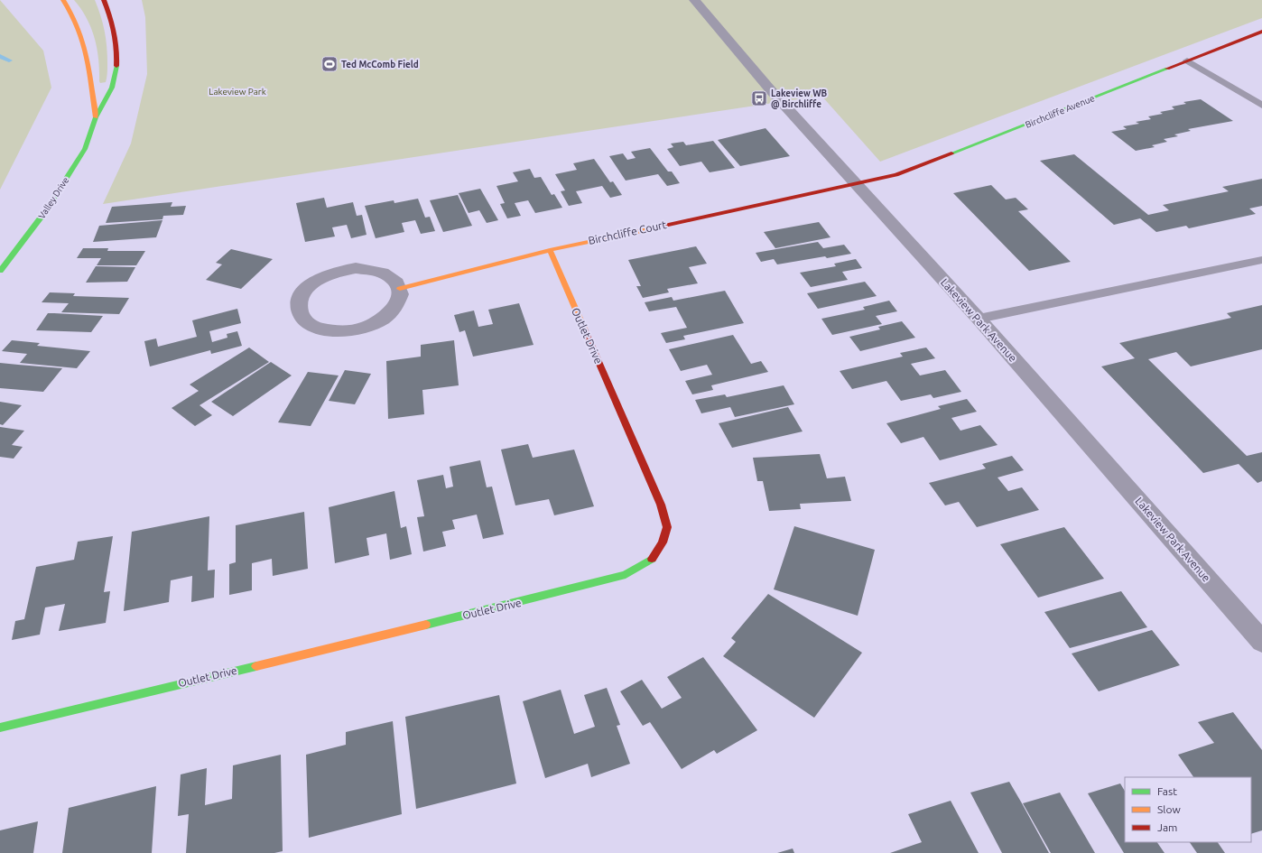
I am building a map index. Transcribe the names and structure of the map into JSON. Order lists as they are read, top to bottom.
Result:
{
  "streets": {
    "street": [
      "Birchcliffe Avenue",
      "Valley Drive",
      "Birchcliffe Court",
      "Lakeview Park Avenue",
      "Outlet Drive"
    ]
  },
  "crossings": [
    ["Birchcliffe Avenue", "Birchcliffe Court"],
    ["Birchcliffe Avenue", "Lakeview Park Avenue"],
    ["Birchcliffe Court", "Lakeview Park Avenue"],
    ["Birchcliffe Court", "Outlet Drive"]
  ],
  "parks": ["Lakeview Park"],
  "places": {
    "sports": ["Ted McComb Field"],
    "bus stop": ["Lakeview WB @ Birchliffe"]
  },
  "legend": ["Fast", "Slow", "Jam"]
}
